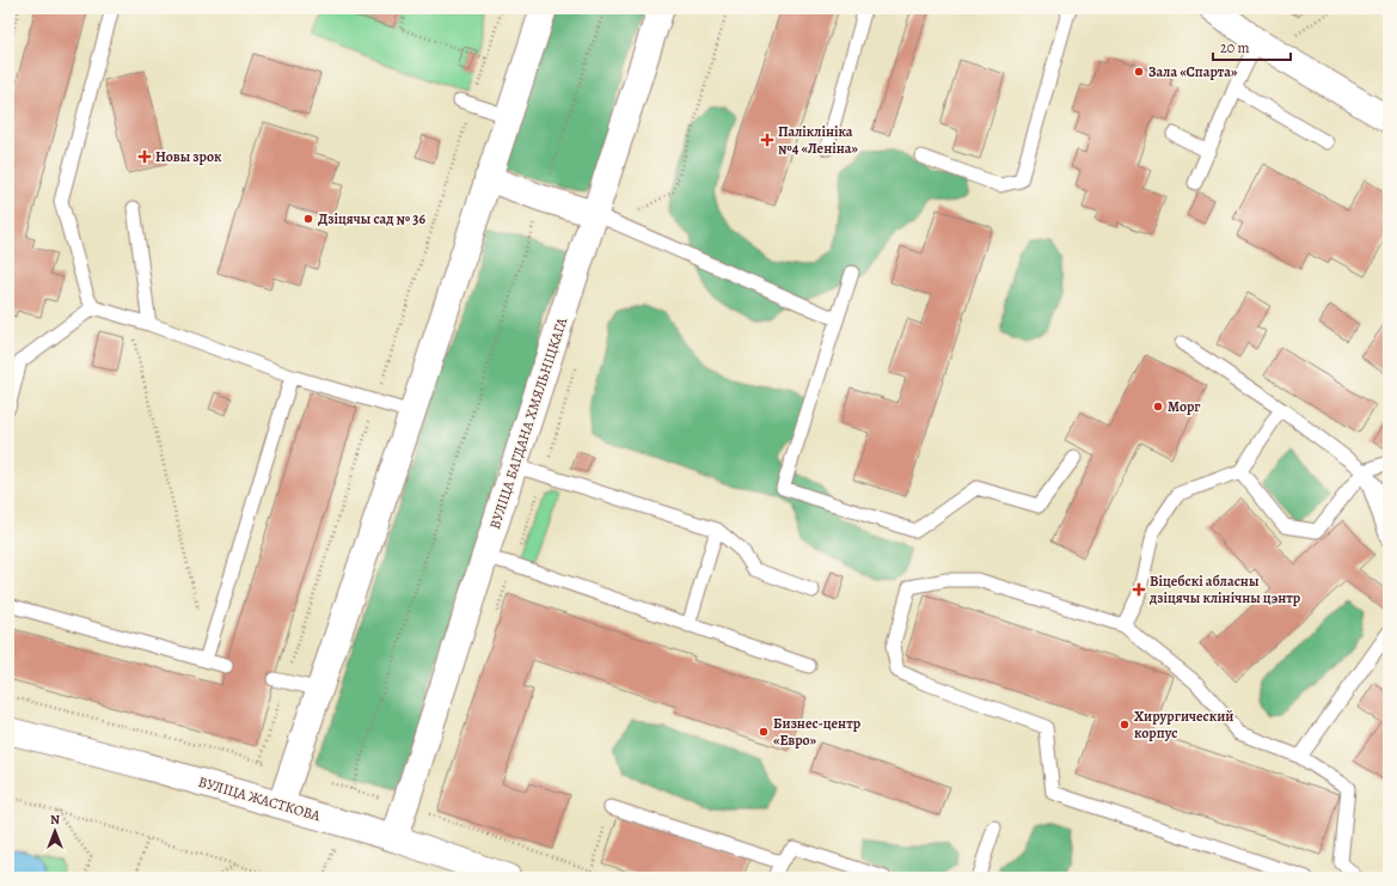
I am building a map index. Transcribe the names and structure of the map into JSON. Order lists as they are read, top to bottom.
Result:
{
  "streets": {
    "street": ["ВУЛІЦА БАГДАНА ХМЯЛЬНІЦКАГА", "ВУЛІЦА ЖАСТКОВА"]
  },
  "crossings": [
    ["ВУЛІЦА БАГДАНА ХМЯЛЬНІЦКАГА", "ВУЛІЦА ЖАСТКОВА"]
  ],
  "places": {
    "other": [
      "Зала «Спарта»",
      "Дзіцячы сад № 36",
      "Морг",
      "Хирургический корпус",
      "Бизнес-центр «Евро»"
    ],
    "health": ["Паліклініка №4 «Леніна»", "Новы зрок", "Віцебскі абласны дзіцячы клінічны цэнтр"]
  },
  "scale_bar": "20 m",
  "north": "top"
}
